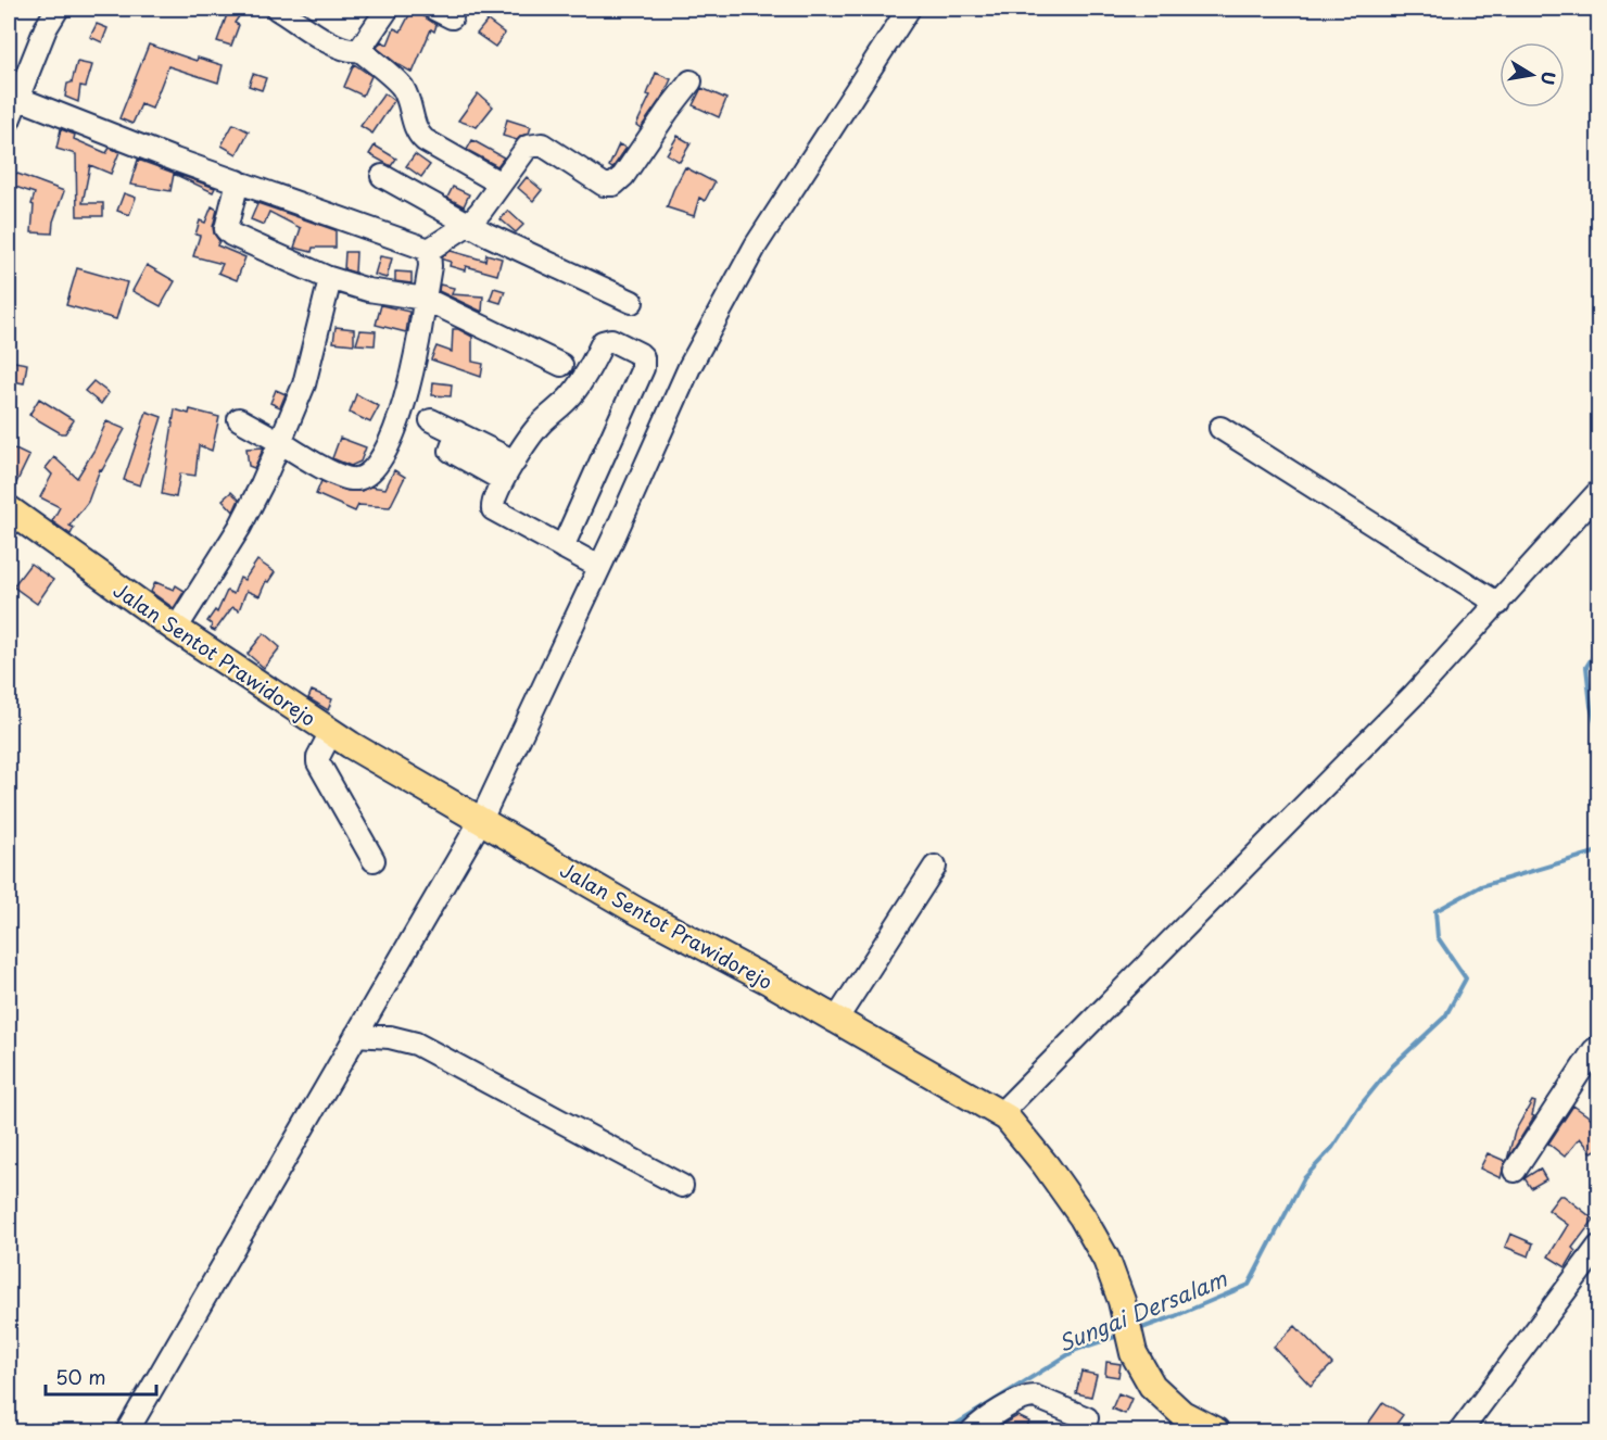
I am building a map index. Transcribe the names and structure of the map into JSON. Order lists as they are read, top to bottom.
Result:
{
  "streets": {
    "main road": ["Jalan Sentot Prawidorejo"]
  },
  "water": ["Sungai Dersalam"],
  "scale_bar": "50 m",
  "north": "right"
}
